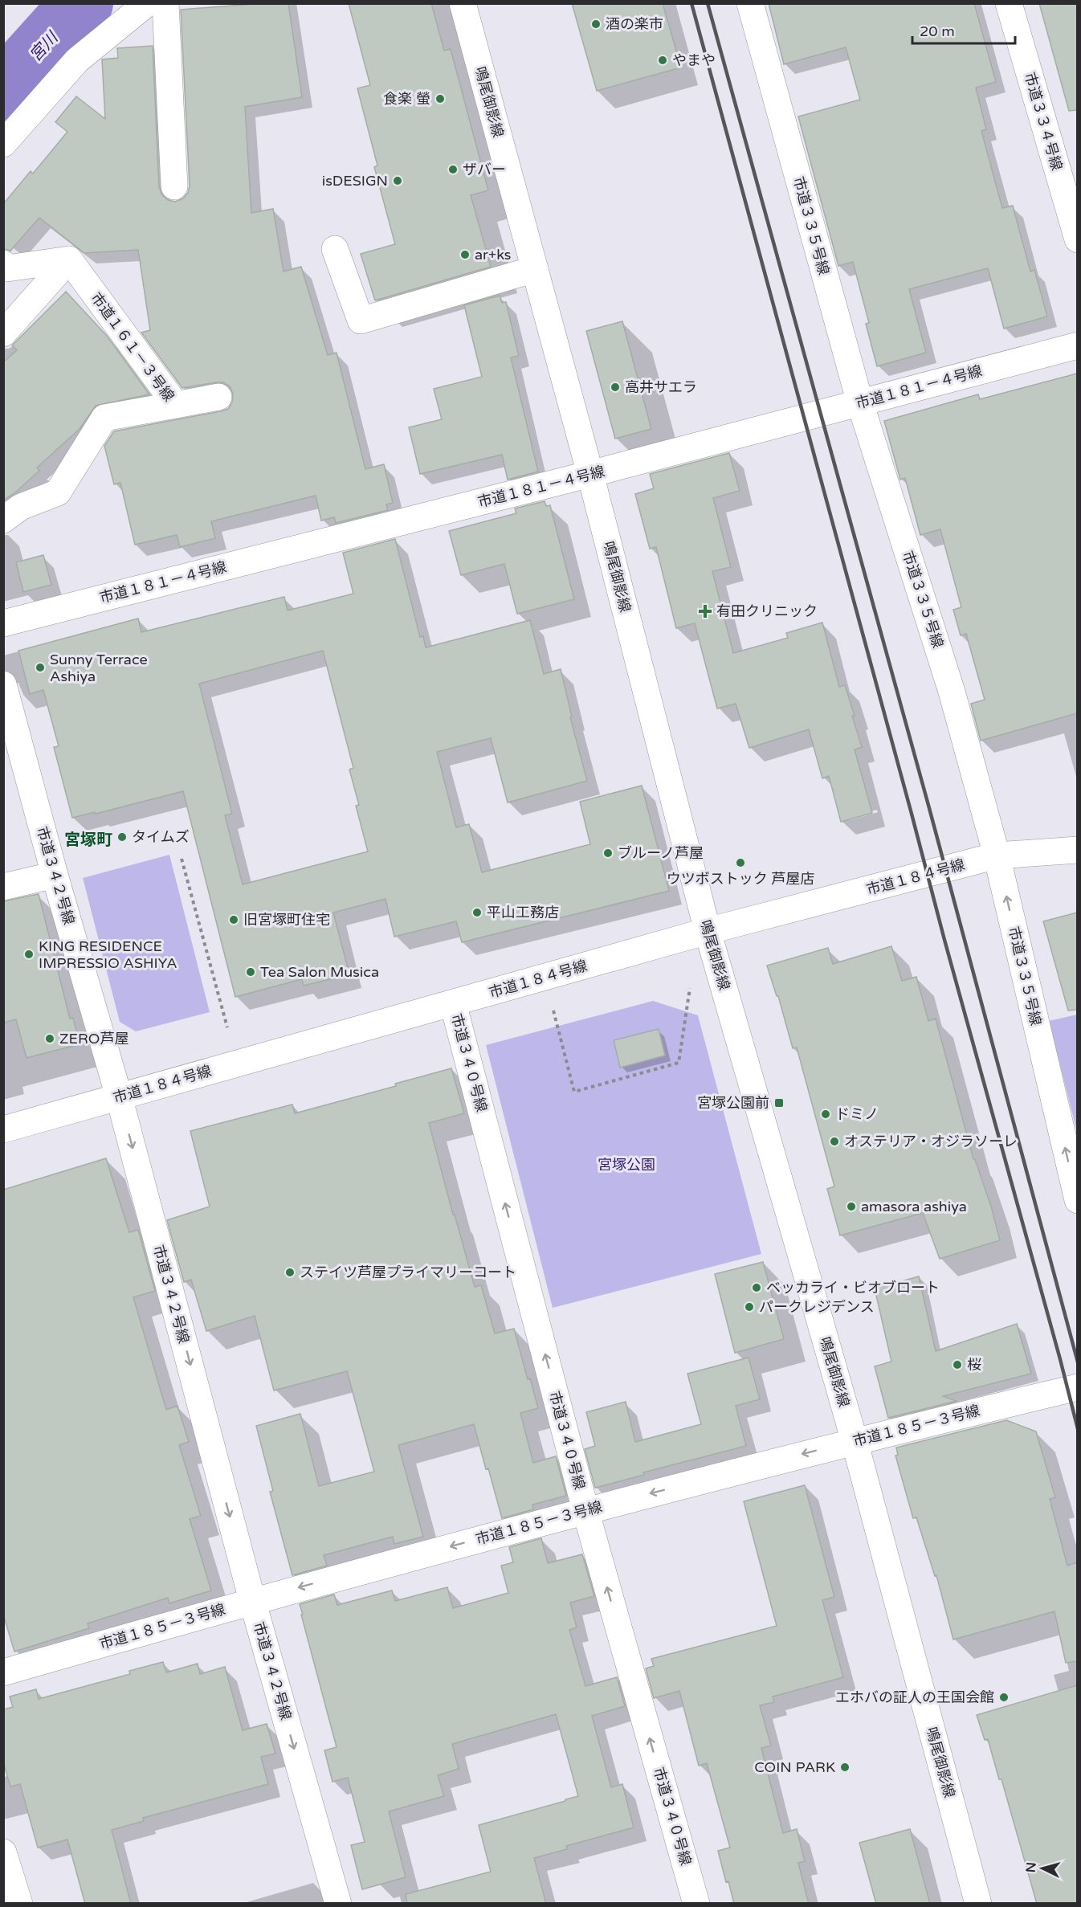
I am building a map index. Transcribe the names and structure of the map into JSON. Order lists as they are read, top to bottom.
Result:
{
  "streets": {
    "street": [
      "鳴尾御影線",
      "市道３３４号線",
      "市道３３５号線",
      "市道１６１－３号線",
      "市道１８１－４号線",
      "市道３４２号線",
      "市道１８４号線",
      "市道３４０号線",
      "市道１８５－３号線"
    ]
  },
  "crossings": [
    ["鳴尾御影線", "市道１８１－４号線"],
    ["鳴尾御影線", "市道１８４号線"],
    ["鳴尾御影線", "市道１８５－３号線"],
    ["市道３３５号線", "市道１８１－４号線"],
    ["市道３３５号線", "市道１８４号線"],
    ["市道３４２号線", "市道１８４号線"],
    ["市道３４２号線", "市道１８５－３号線"],
    ["市道１８４号線", "市道３４０号線"],
    ["市道３４０号線", "市道１８５－３号線"]
  ],
  "one_way": ["市道３４２号線", "市道３４０号線", "市道１８５－３号線"],
  "districts": ["宮塚町"],
  "water": ["宮川"],
  "parks": ["宮塚公園"],
  "places": {
    "other": [
      "酒の楽市",
      "やまや",
      "食楽 螢",
      "ザバー",
      "isDESIGN",
      "ar+ks",
      "高井サエラ",
      "Sunny Terrace Ashiya",
      "タイムズ",
      "ブルーノ芦屋",
      "ウツボストック 芦屋店",
      "平山工務店",
      "旧宮塚町住宅",
      "KING RESIDENCE IMPRESSIO ASHIYA",
      "Tea Salon Musica",
      "ZERO芦屋",
      "ドミノ",
      "オステリア・オジラソーレ",
      "amasora ashiya",
      "ステイツ芦屋プライマリーコート",
      "ベッカライ・ビオブロート",
      "パークレジデンス",
      "桜",
      "エホバの証人の王国会館",
      "COIN PARK"
    ],
    "health": ["有田クリニック"],
    "transit": ["宮塚公園前"]
  },
  "scale_bar": "20 m",
  "north": "left"
}
